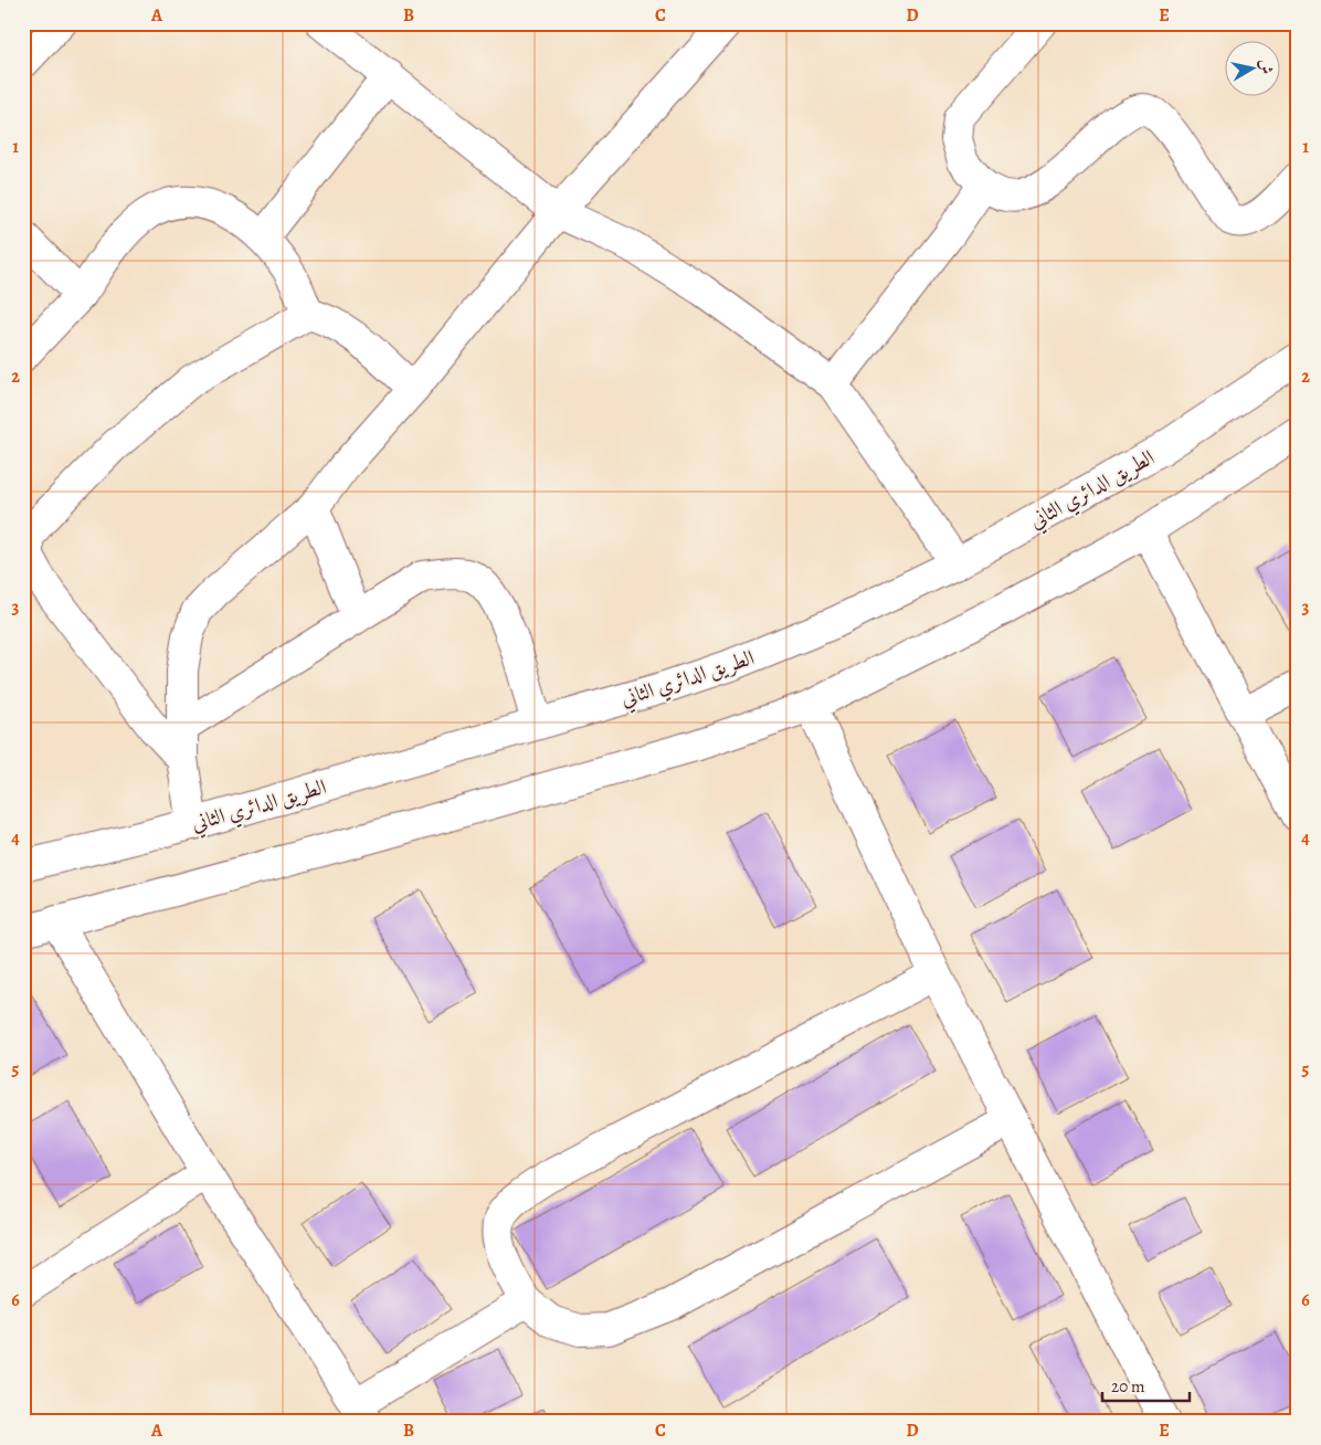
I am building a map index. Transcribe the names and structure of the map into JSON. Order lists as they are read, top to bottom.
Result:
{
  "streets": {
    "street": ["الطريق الدائري الثاني"]
  },
  "scale_bar": "20 m",
  "north": "right",
  "grid": {
    "columns": [
      "A",
      "B",
      "C",
      "D",
      "E"
    ],
    "rows": [
      "1",
      "2",
      "3",
      "4",
      "5",
      "6"
    ]
  }
}
